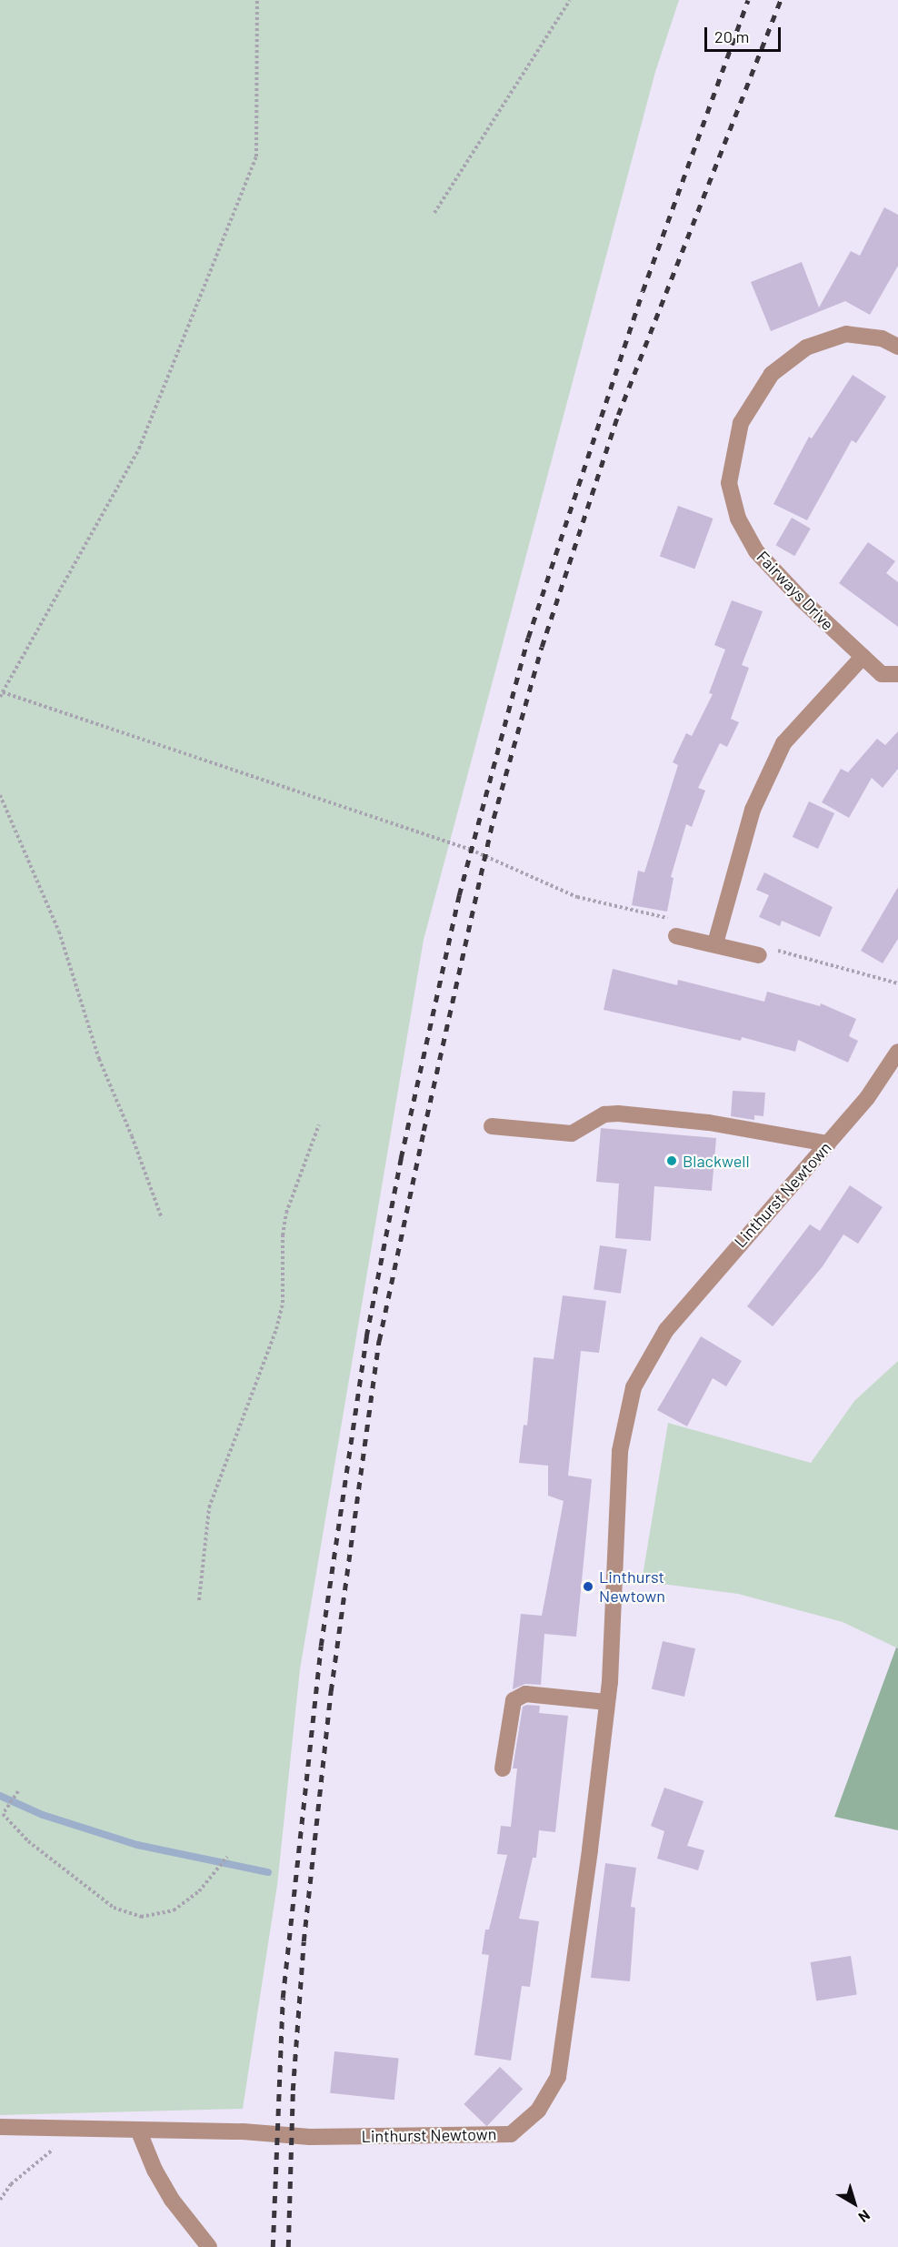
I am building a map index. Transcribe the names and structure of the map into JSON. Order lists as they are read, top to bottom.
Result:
{
  "streets": {
    "street": ["Fairways Drive", "Linthurst Newtown"]
  },
  "places": ["Blackwell", "Linthurst Newtown"],
  "scale_bar": "20 m",
  "north": "bottom right"
}
